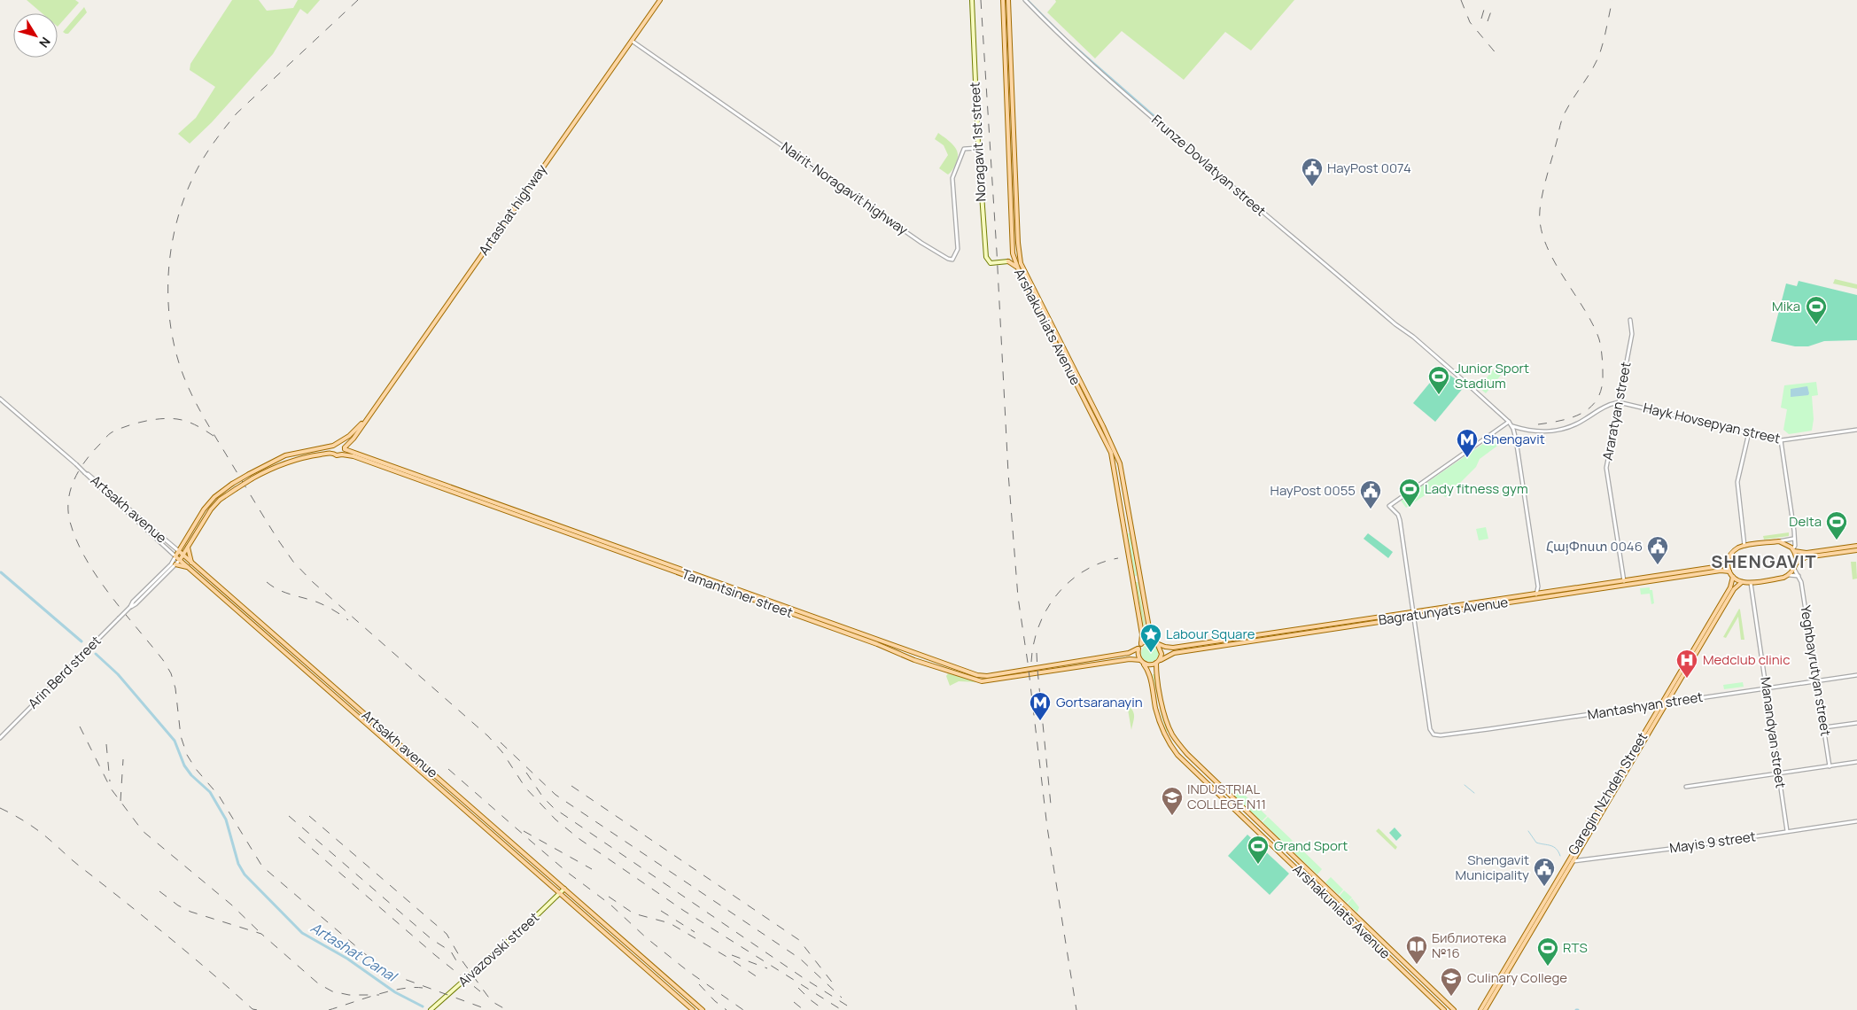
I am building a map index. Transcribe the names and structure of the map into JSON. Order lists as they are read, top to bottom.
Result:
{
  "streets": {
    "main road": [
      "Noragavit 1st street",
      "Artashat highway",
      "Arshakuniats Avenue",
      "Artsakh avenue",
      "Tamantsiner street",
      "Bagratunyats Avenue",
      "Arin Berd street",
      "Garegin Nzhdeh Street",
      "Aivazovski street"
    ],
    "street": [
      "Frunze Dovlatyan street",
      "Nairit-Noragavit highway",
      "Araratyan street",
      "Hayk Hovsepyan street",
      "Yeghbayrutyan street",
      "Mantashyan street",
      "Manandyan street",
      "Mayis 9 street"
    ]
  },
  "crossings": [
    ["Noragavit 1st street", "Nairit-Noragavit highway"],
    ["Frunze Dovlatyan street", "Bagratunyats Avenue"],
    ["Nairit-Noragavit highway", "Artashat highway"],
    ["Artashat highway", "Tamantsiner street"],
    ["Artashat highway", "Arin Berd street"],
    ["Arshakuniats Avenue", "Tamantsiner street"],
    ["Arshakuniats Avenue", "Bagratunyats Avenue"],
    ["Araratyan street", "Hayk Hovsepyan street"],
    ["Araratyan street", "Bagratunyats Avenue"],
    ["Artsakh avenue", "Arin Berd street"],
    ["Artsakh avenue", "Aivazovski street"],
    ["Tamantsiner street", "Bagratunyats Avenue"],
    ["Tamantsiner street", "Arin Berd street"],
    ["Bagratunyats Avenue", "Yeghbayrutyan street"],
    ["Bagratunyats Avenue", "Mantashyan street"],
    ["Bagratunyats Avenue", "Manandyan street"],
    ["Bagratunyats Avenue", "Garegin Nzhdeh Street"],
    ["Yeghbayrutyan street", "Mantashyan street"],
    ["Yeghbayrutyan street", "Manandyan street"],
    ["Yeghbayrutyan street", "Garegin Nzhdeh Street"],
    ["Mantashyan street", "Manandyan street"],
    ["Mantashyan street", "Garegin Nzhdeh Street"],
    ["Manandyan street", "Garegin Nzhdeh Street"],
    ["Manandyan street", "Mayis 9 street"],
    ["Garegin Nzhdeh Street", "Mayis 9 street"]
  ],
  "districts": ["SHENGAVIT"],
  "water": ["Artashat Canal"],
  "places": {
    "public building": [
      "HayPost 0074",
      "HayPost 0055",
      "ՀայՓոստ 0046",
      "Shengavit Municipality"
    ],
    "sports": [
      "Mika",
      "Junior Sport Stadium",
      "Lady fitness gym",
      "Delta",
      "Grand Sport",
      "RTS"
    ],
    "metro station": ["Shengavit", "Gortsaranayin"],
    "place": ["Labour Square"],
    "hospital": ["Medclub clinic"],
    "school or university": ["INDUSTRIAL COLLEGE N11", "Culinary College"],
    "library": ["Библиотека №16"]
  },
  "north": "bottom right"
}
